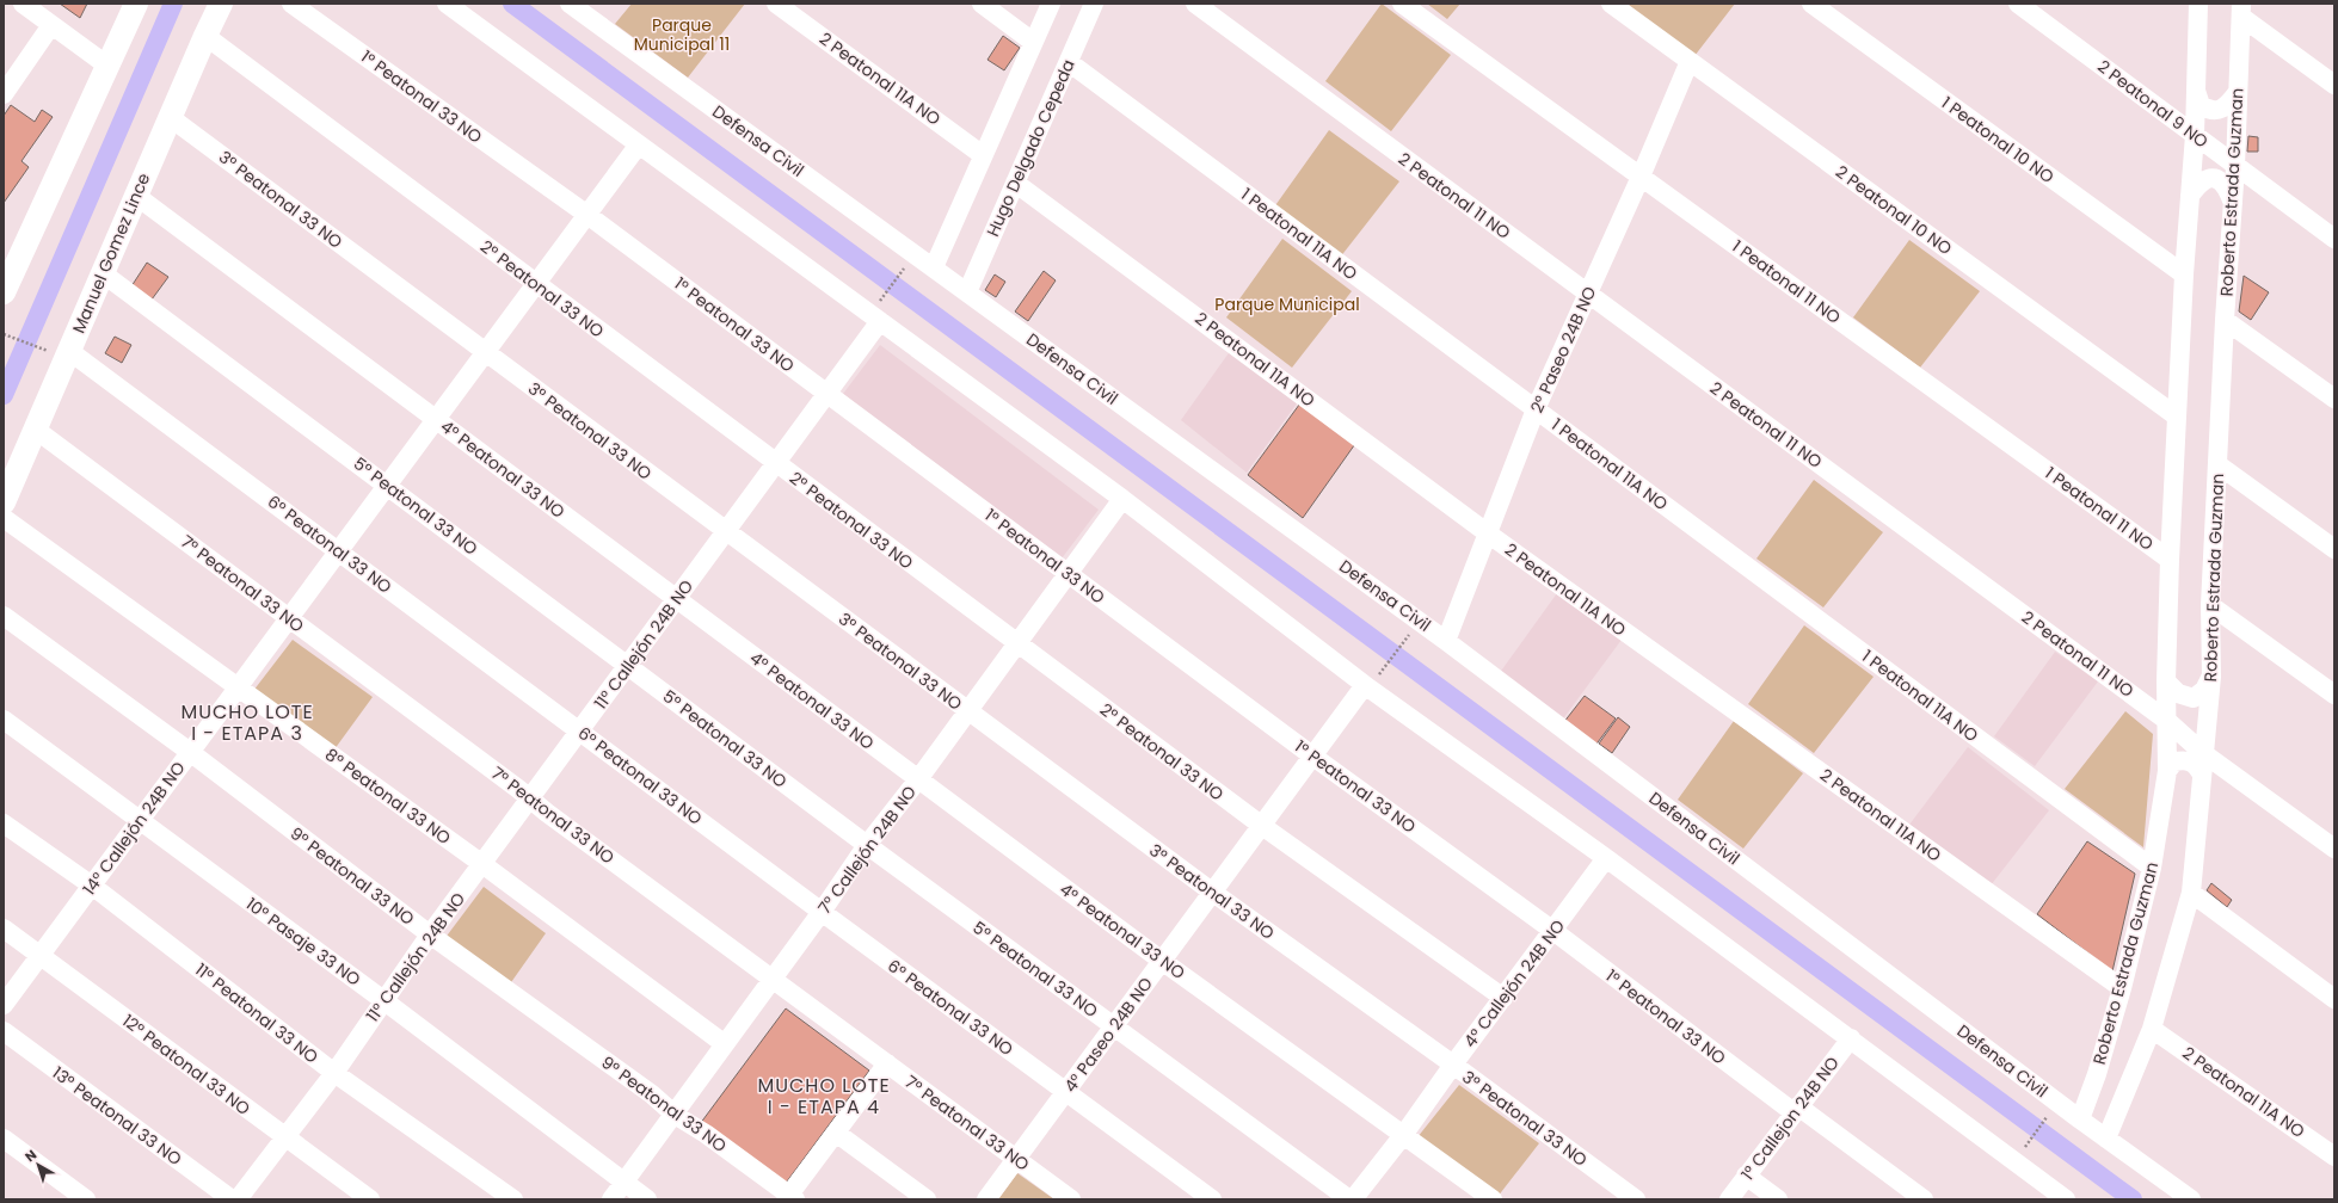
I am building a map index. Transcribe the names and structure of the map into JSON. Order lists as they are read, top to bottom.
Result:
{
  "streets": {
    "main road": ["Manuel Gomez Lince"],
    "street": [
      "2 Peatonal 11A NO",
      "1° Peatonal 33 NO",
      "2 Peatonal 9 NO",
      "1 Peatonal 10 NO",
      "Defensa Civil",
      "Hugo Delgado Cepeda",
      "Roberto Estrada Guzman",
      "2 Peatonal 11 NO",
      "3° Peatonal 33 NO",
      "2 Peatonal 10 NO",
      "1 Peatonal 11A NO",
      "1 Peatonal 11 NO",
      "2° Peatonal 33 NO",
      "2° Paseo 24B NO",
      "4° Peatonal 33 NO",
      "5° Peatonal 33 NO",
      "6° Peatonal 33 NO",
      "7° Peatonal 33 NO",
      "11° Callejón 24B NO",
      "8° Peatonal 33 NO",
      "14° Callejón 24B NO",
      "7° Callejón 24B NO",
      "9° Peatonal 33 NO",
      "10° Pasaje 33 NO",
      "4° Callejón 24B NO",
      "11° Peatonal 33 NO",
      "4° Paseo 24B NO",
      "12° Peatonal 33 NO",
      "13° Peatonal 33 NO",
      "1° Callejon 24B NO"
    ]
  },
  "crossings": [
    ["2 Peatonal 11A NO", "Hugo Delgado Cepeda"],
    ["2 Peatonal 11A NO", "Roberto Estrada Guzman"],
    ["2 Peatonal 11A NO", "2° Paseo 24B NO"],
    ["1° Peatonal 33 NO", "11° Callejón 24B NO"],
    ["1° Peatonal 33 NO", "14° Callejón 24B NO"],
    ["1° Peatonal 33 NO", "7° Callejón 24B NO"],
    ["1° Peatonal 33 NO", "4° Callejón 24B NO"],
    ["1° Peatonal 33 NO", "4° Paseo 24B NO"],
    ["1° Peatonal 33 NO", "1° Callejon 24B NO"],
    ["2 Peatonal 9 NO", "Roberto Estrada Guzman"],
    ["1 Peatonal 10 NO", "Roberto Estrada Guzman"],
    ["Defensa Civil", "Hugo Delgado Cepeda"],
    ["Defensa Civil", "Roberto Estrada Guzman"],
    ["Defensa Civil", "2° Paseo 24B NO"],
    ["Hugo Delgado Cepeda", "1 Peatonal 11A NO"],
    ["Roberto Estrada Guzman", "2 Peatonal 11 NO"],
    ["Roberto Estrada Guzman", "2 Peatonal 10 NO"],
    ["Roberto Estrada Guzman", "1 Peatonal 11A NO"],
    ["Roberto Estrada Guzman", "1 Peatonal 11 NO"],
    ["2 Peatonal 11 NO", "2° Paseo 24B NO"],
    ["3° Peatonal 33 NO", "Manuel Gomez Lince"],
    ["3° Peatonal 33 NO", "11° Callejón 24B NO"],
    ["3° Peatonal 33 NO", "14° Callejón 24B NO"],
    ["3° Peatonal 33 NO", "7° Callejón 24B NO"],
    ["3° Peatonal 33 NO", "4° Callejón 24B NO"],
    ["3° Peatonal 33 NO", "4° Paseo 24B NO"],
    ["2 Peatonal 10 NO", "2° Paseo 24B NO"],
    ["1 Peatonal 11A NO", "2° Paseo 24B NO"],
    ["Manuel Gomez Lince", "2° Peatonal 33 NO"],
    ["Manuel Gomez Lince", "4° Peatonal 33 NO"],
    ["Manuel Gomez Lince", "5° Peatonal 33 NO"],
    ["Manuel Gomez Lince", "6° Peatonal 33 NO"],
    ["Manuel Gomez Lince", "7° Peatonal 33 NO"],
    ["1 Peatonal 11 NO", "2° Paseo 24B NO"],
    ["2° Peatonal 33 NO", "11° Callejón 24B NO"],
    ["2° Peatonal 33 NO", "14° Callejón 24B NO"],
    ["2° Peatonal 33 NO", "7° Callejón 24B NO"],
    ["2° Peatonal 33 NO", "4° Callejón 24B NO"],
    ["2° Peatonal 33 NO", "4° Paseo 24B NO"],
    ["4° Peatonal 33 NO", "11° Callejón 24B NO"],
    ["4° Peatonal 33 NO", "14° Callejón 24B NO"],
    ["4° Peatonal 33 NO", "7° Callejón 24B NO"],
    ["4° Peatonal 33 NO", "4° Callejón 24B NO"],
    ["4° Peatonal 33 NO", "4° Paseo 24B NO"],
    ["5° Peatonal 33 NO", "11° Callejón 24B NO"],
    ["5° Peatonal 33 NO", "14° Callejón 24B NO"],
    ["5° Peatonal 33 NO", "7° Callejón 24B NO"],
    ["5° Peatonal 33 NO", "4° Callejón 24B NO"],
    ["5° Peatonal 33 NO", "4° Paseo 24B NO"],
    ["6° Peatonal 33 NO", "11° Callejón 24B NO"],
    ["6° Peatonal 33 NO", "14° Callejón 24B NO"],
    ["6° Peatonal 33 NO", "7° Callejón 24B NO"],
    ["6° Peatonal 33 NO", "4° Paseo 24B NO"],
    ["7° Peatonal 33 NO", "11° Callejón 24B NO"],
    ["7° Peatonal 33 NO", "14° Callejón 24B NO"],
    ["7° Peatonal 33 NO", "7° Callejón 24B NO"],
    ["7° Peatonal 33 NO", "4° Paseo 24B NO"],
    ["11° Callejón 24B NO", "8° Peatonal 33 NO"],
    ["11° Callejón 24B NO", "9° Peatonal 33 NO"],
    ["11° Callejón 24B NO", "10° Pasaje 33 NO"],
    ["11° Callejón 24B NO", "11° Peatonal 33 NO"],
    ["11° Callejón 24B NO", "12° Peatonal 33 NO"],
    ["8° Peatonal 33 NO", "14° Callejón 24B NO"],
    ["8° Peatonal 33 NO", "7° Callejón 24B NO"],
    ["14° Callejón 24B NO", "9° Peatonal 33 NO"],
    ["14° Callejón 24B NO", "10° Pasaje 33 NO"],
    ["14° Callejón 24B NO", "11° Peatonal 33 NO"],
    ["14° Callejón 24B NO", "12° Peatonal 33 NO"],
    ["7° Callejón 24B NO", "9° Peatonal 33 NO"],
    ["7° Callejón 24B NO", "10° Pasaje 33 NO"]
  ],
  "districts": ["MUCHO LOTE I - ETAPA 3", "MUCHO LOTE I - ETAPA 4"],
  "parks": ["Parque Municipal 11", "Parque Municipal"],
  "north": "top left"
}
